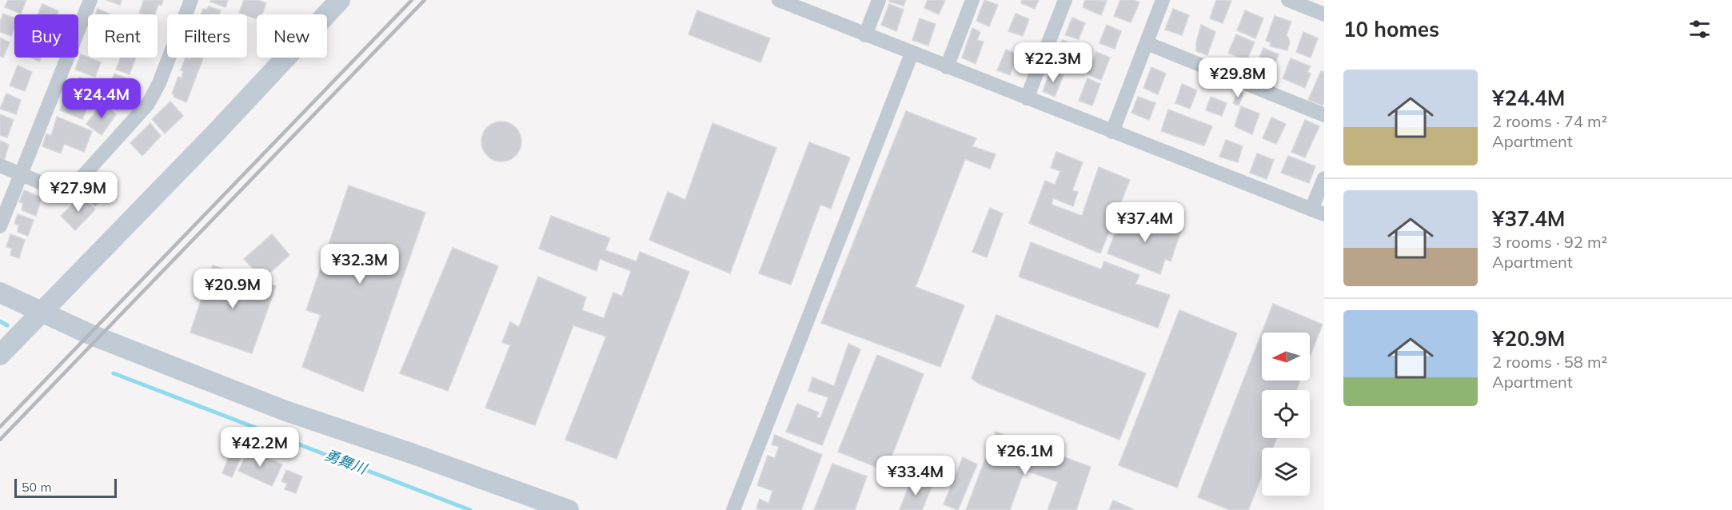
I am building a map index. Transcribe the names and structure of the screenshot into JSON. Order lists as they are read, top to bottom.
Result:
{
  "water": ["勇舞川"],
  "scale_bar": "50 m",
  "north": "left",
  "page": {
    "heading": "10 homes",
    "chip": [
      "Buy",
      "Rent",
      "Filters",
      "New"
    ],
    "price": [
      "¥22.3M",
      "¥29.8M",
      "¥24.4M",
      "¥27.9M",
      "¥37.4M",
      "¥32.3M",
      "¥20.9M",
      "¥42.2M",
      "¥26.1M",
      "¥33.4M"
    ],
    "list": [
      {
        "name": "¥24.4M",
        "note": "2 rooms · 74 m² · Apartment"
      },
      {
        "name": "¥37.4M",
        "note": "3 rooms · 92 m² · Apartment"
      },
      {
        "name": "¥20.9M",
        "note": "2 rooms · 58 m² · Apartment"
      }
    ],
    "scale": "50 m"
  }
}
